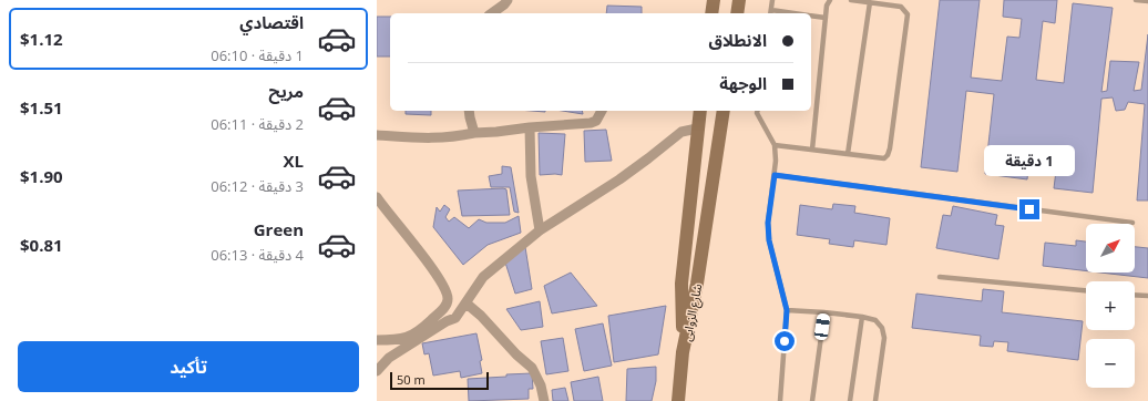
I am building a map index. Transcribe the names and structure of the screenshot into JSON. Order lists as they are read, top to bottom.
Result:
{
  "streets": {
    "street": ["شارع الزوابى"]
  },
  "scale_bar": "50 m",
  "north": "top right",
  "page": {
    "list": [
      {
        "name": "اقتصادي",
        "note": "1 دقيقة · 06:10",
        "value": "$1.12"
      },
      {
        "name": "مريح",
        "note": "2 دقيقة · 06:11",
        "value": "$1.51"
      },
      {
        "name": "XL",
        "note": "3 دقيقة · 06:12",
        "value": "$1.90"
      },
      {
        "name": "Green",
        "note": "4 دقيقة · 06:13",
        "value": "$0.81"
      }
    ],
    "banner": ["الانطلاق", "الوجهة"],
    "bubble": "1 دقيقة",
    "map_buttons": ["+", "−"],
    "buttons": "تأكيد",
    "scale": "50 m"
  }
}
